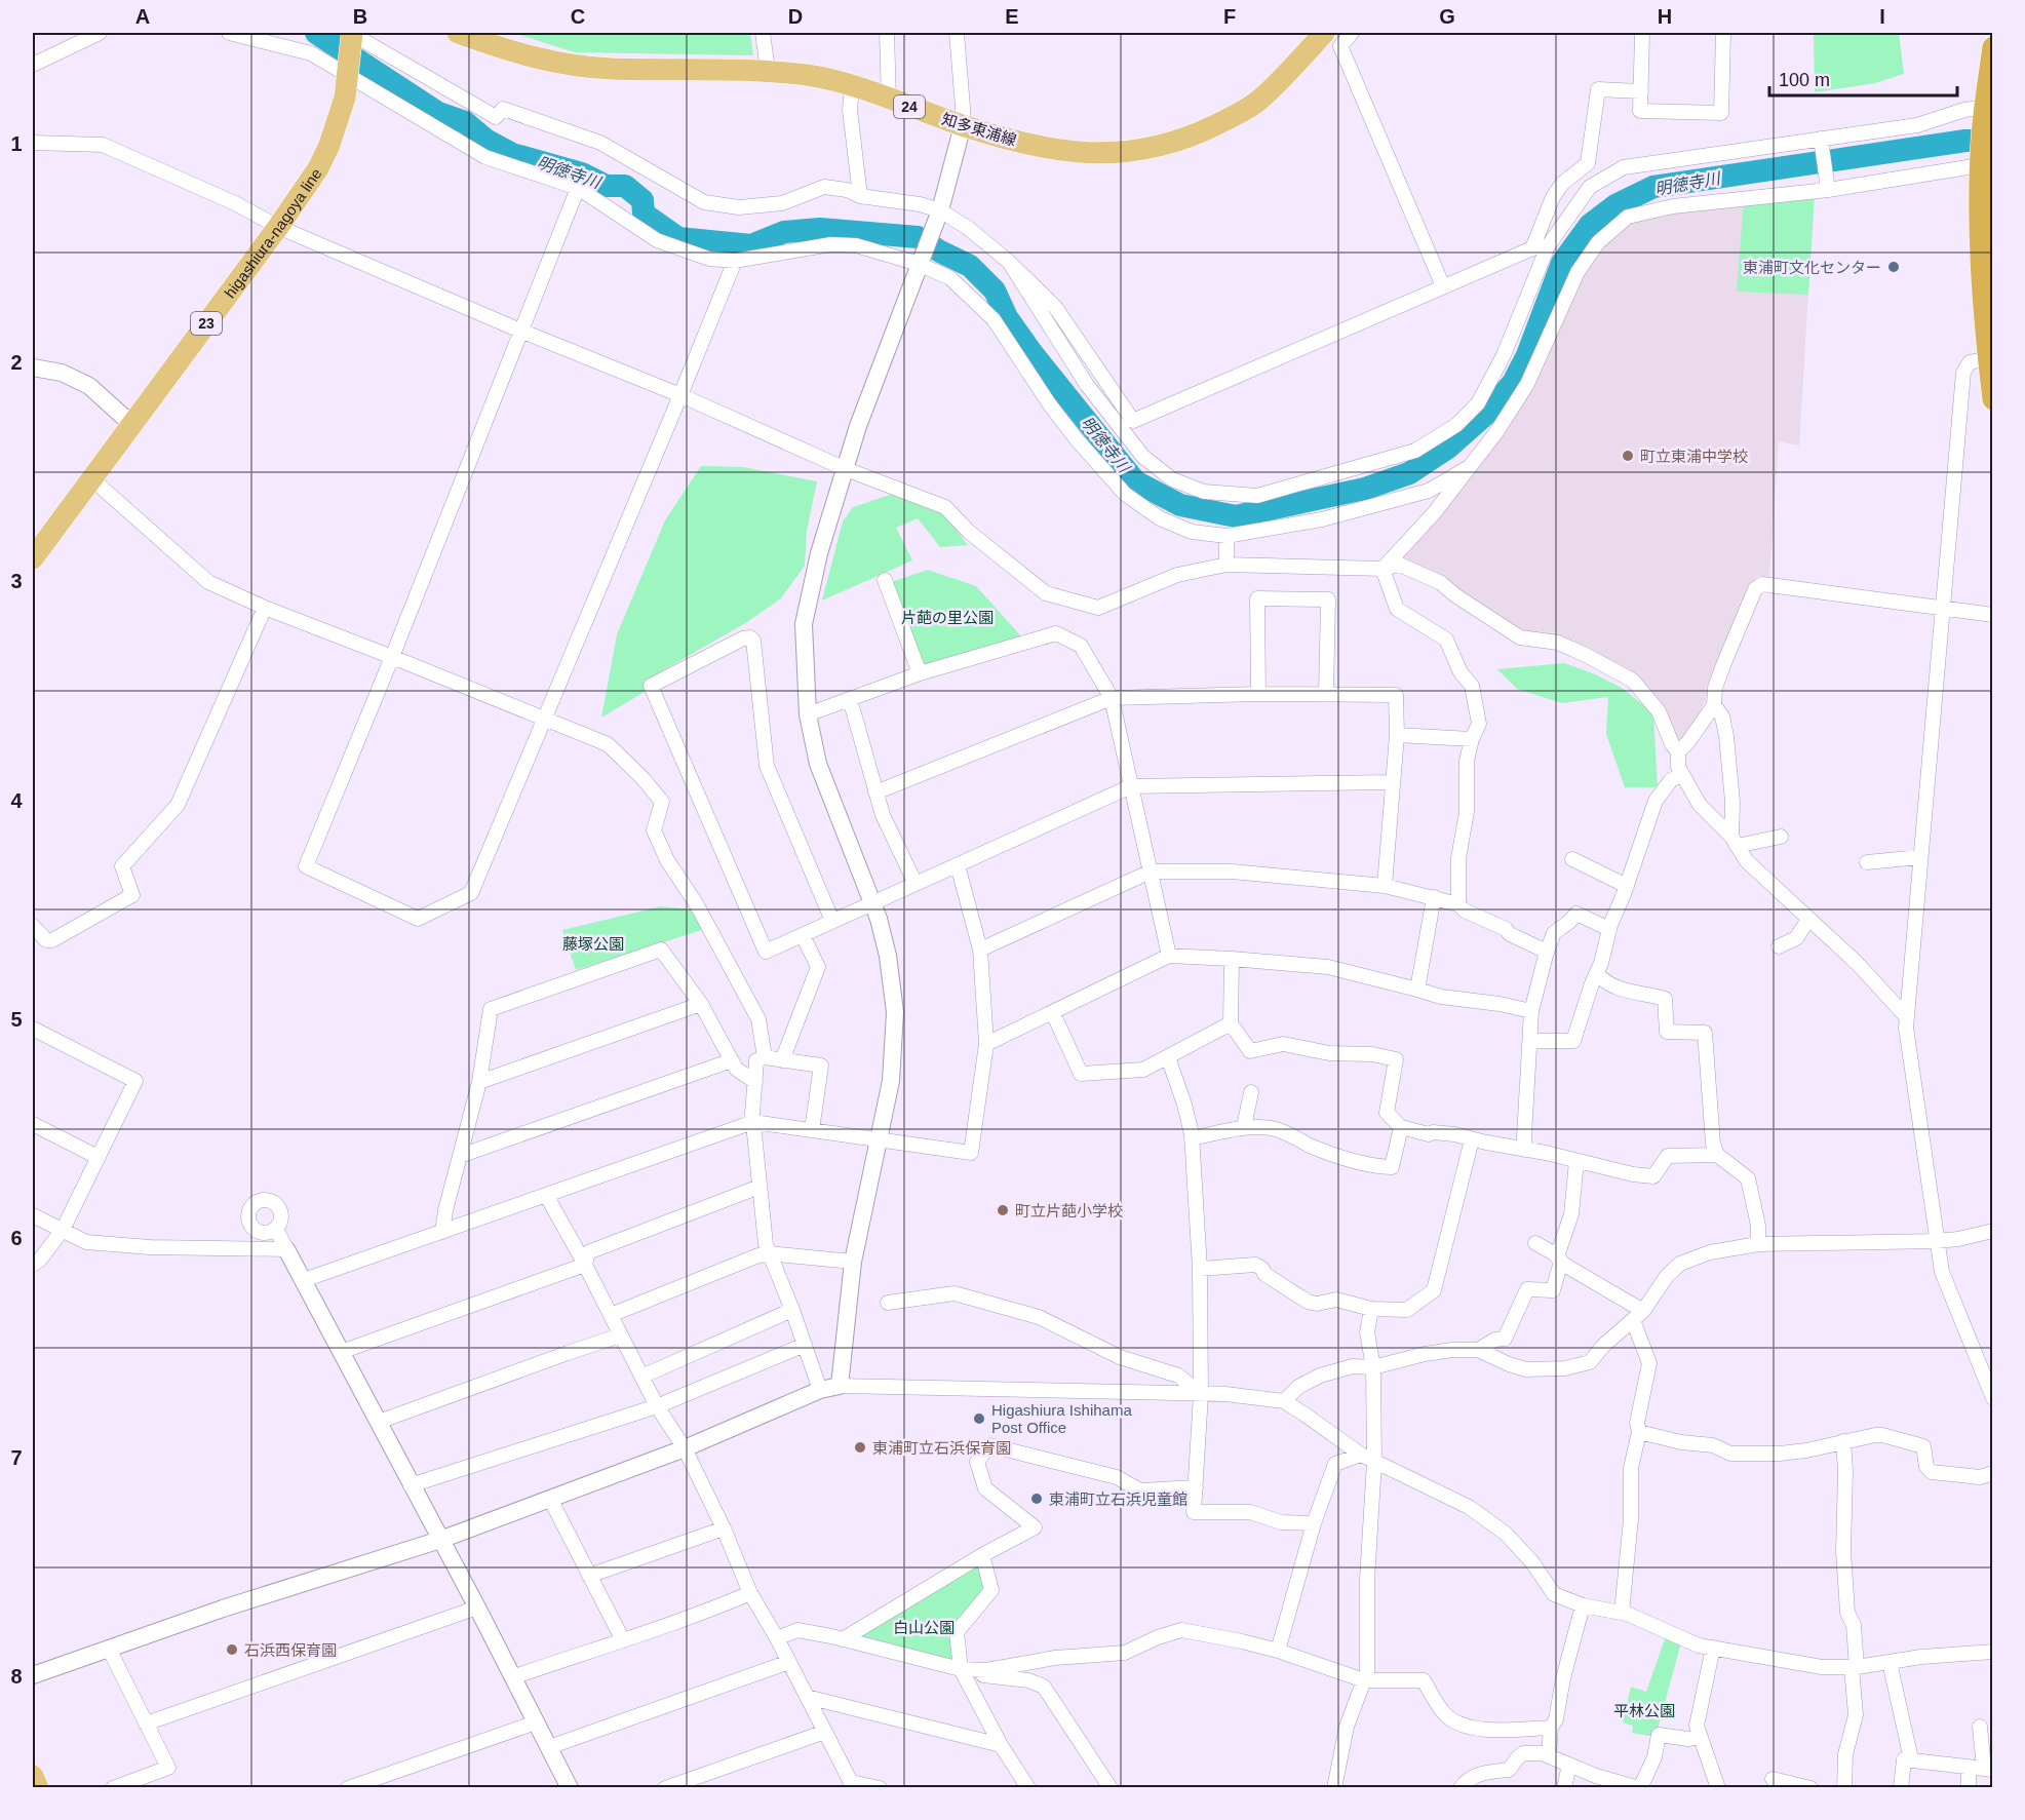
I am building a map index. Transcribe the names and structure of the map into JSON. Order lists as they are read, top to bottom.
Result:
{
  "streets": {
    "main road": [
      "24",
      "知多東浦線",
      "higashiura-nagoya line",
      "23"
    ]
  },
  "water": ["明徳寺川"],
  "parks": [
    "片葩の里公園",
    "藤塚公園",
    "白山公園",
    "平林公園"
  ],
  "places": [
    "東浦町文化センター",
    "町立東浦中学校",
    "町立片葩小学校",
    "Higashiura Ishihama Post Office",
    "東浦町立石浜保育園",
    "東浦町立石浜児童館",
    "石浜西保育園"
  ],
  "scale_bar": "100 m",
  "grid": {
    "columns": [
      "A",
      "B",
      "C",
      "D",
      "E",
      "F",
      "G",
      "H",
      "I"
    ],
    "rows": [
      "1",
      "2",
      "3",
      "4",
      "5",
      "6",
      "7",
      "8"
    ]
  }
}
